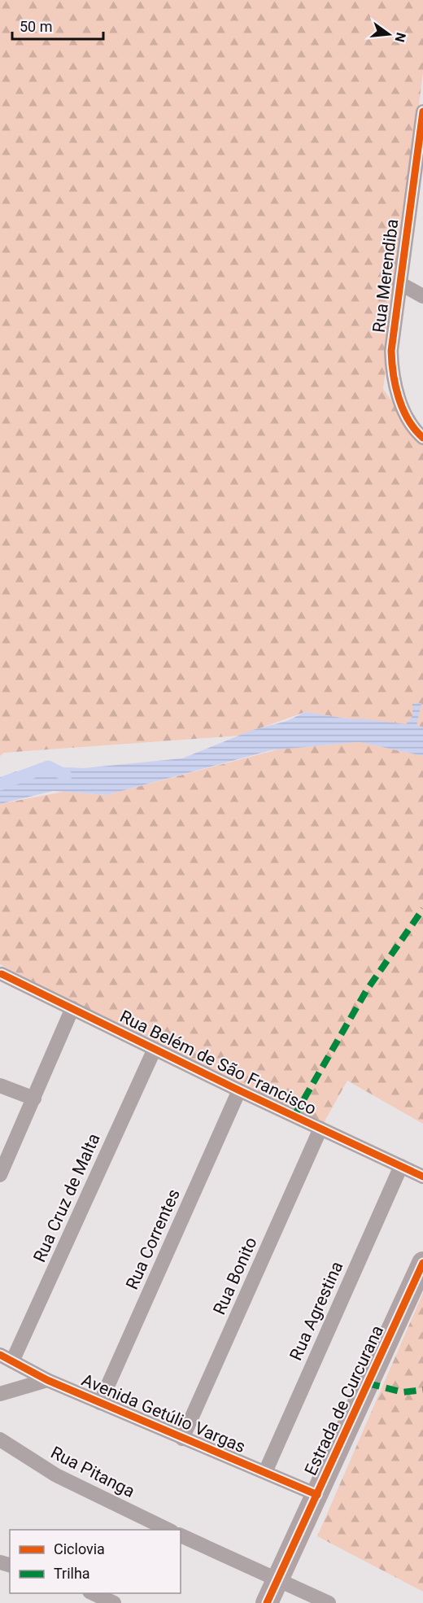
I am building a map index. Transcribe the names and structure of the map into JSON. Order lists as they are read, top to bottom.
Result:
{
  "streets": {
    "main road": ["Estrada de Curcurana"],
    "street": [
      "Rua Merendiba",
      "Rua Belém de São Francisco",
      "Rua Cruz de Malta",
      "Rua Correntes",
      "Rua Bonito",
      "Rua Agrestina",
      "Avenida Getúlio Vargas",
      "Rua Pitanga"
    ]
  },
  "crossings": [
    ["Rua Belém de São Francisco", "Rua Cruz de Malta"],
    ["Rua Belém de São Francisco", "Rua Correntes"],
    ["Rua Belém de São Francisco", "Rua Bonito"],
    ["Rua Belém de São Francisco", "Rua Agrestina"],
    ["Rua Cruz de Malta", "Avenida Getúlio Vargas"],
    ["Rua Correntes", "Avenida Getúlio Vargas"],
    ["Rua Bonito", "Avenida Getúlio Vargas"],
    ["Rua Agrestina", "Avenida Getúlio Vargas"],
    ["Estrada de Curcurana", "Avenida Getúlio Vargas"]
  ],
  "legend": ["Ciclovia", "Trilha"],
  "scale_bar": "50 m",
  "north": "right"
}
